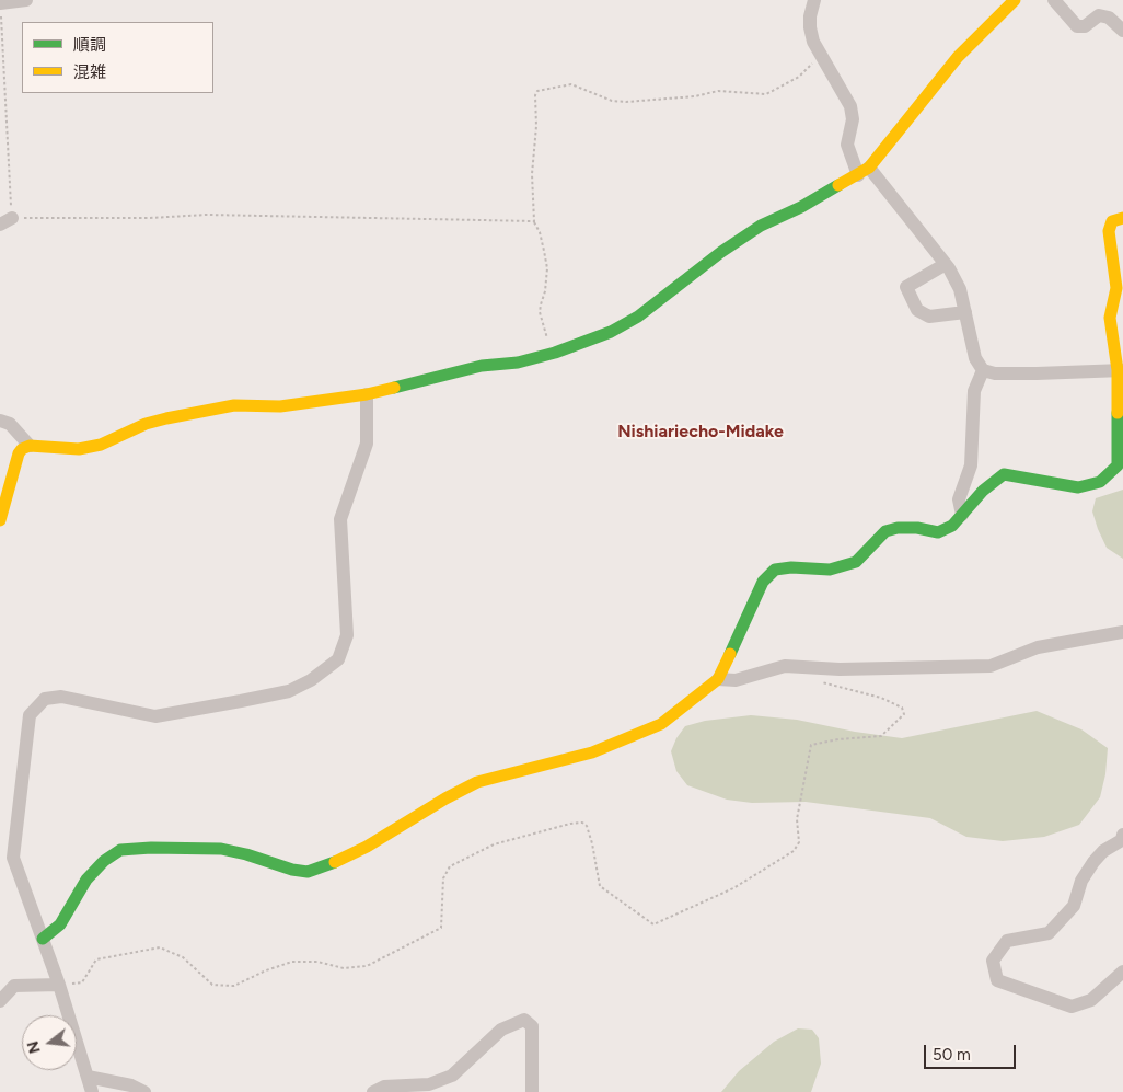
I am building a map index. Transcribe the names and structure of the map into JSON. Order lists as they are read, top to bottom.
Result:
{
  "districts": ["Nishiariecho-Midake"],
  "legend": ["順調", "混雑"],
  "scale_bar": "50 m",
  "north": "left"
}
